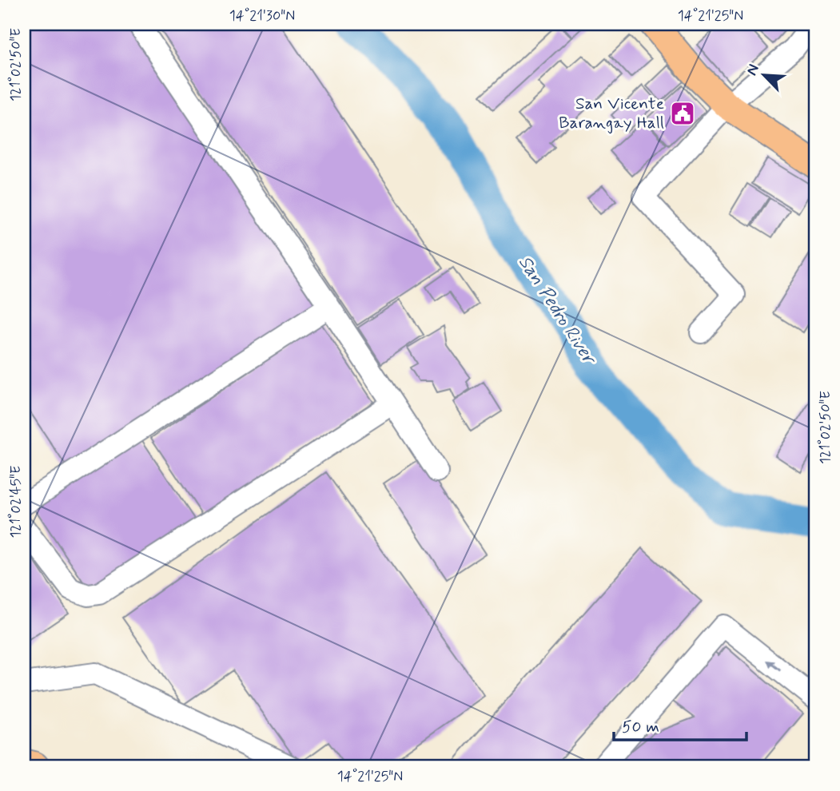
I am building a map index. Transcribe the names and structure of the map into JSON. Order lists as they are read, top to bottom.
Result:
{
  "water": ["San Pedro River"],
  "places": {
    "public building": ["San Vicente Barangay Hall"]
  },
  "scale_bar": "50 m",
  "north": "top left",
  "coordinates": [
    "14°21'30\"N",
    "14°21'25\"N",
    "121°02'50\"E",
    "121°02'45\"E"
  ]
}
